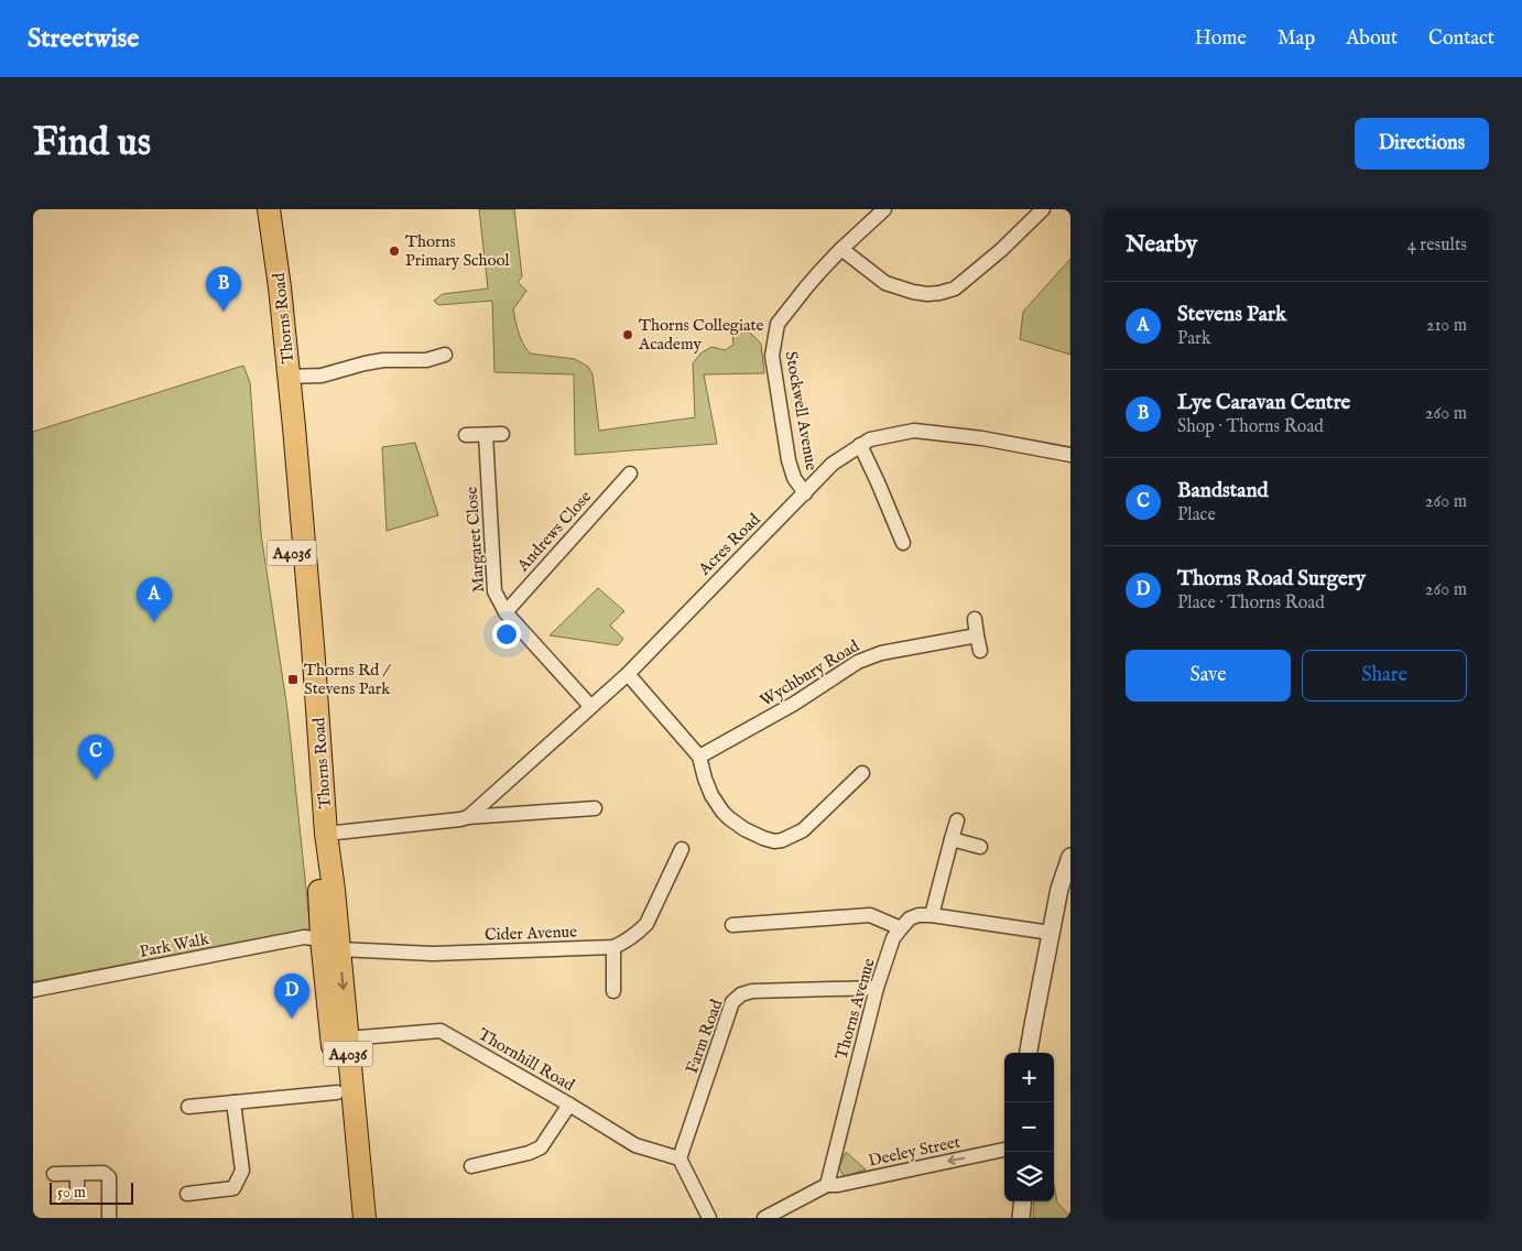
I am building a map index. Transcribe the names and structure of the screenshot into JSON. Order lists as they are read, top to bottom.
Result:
{
  "streets": {
    "highway": ["Thorns Road", "A4036"],
    "street": [
      "Stockwell Avenue",
      "Andrews Close",
      "Margaret Close",
      "Acres Road",
      "Wychbury Road",
      "Cider Avenue",
      "Park Walk",
      "Thorns Avenue",
      "Farm Road",
      "Thornhill Road",
      "Deeley Street"
    ]
  },
  "crossings": [
    ["Thorns Road", "Cider Avenue"],
    ["Thorns Road", "Park Walk"],
    ["Thorns Road", "Thornhill Road"],
    ["Stockwell Avenue", "Acres Road"],
    ["Andrews Close", "Margaret Close"],
    ["Margaret Close", "Acres Road"],
    ["Cider Avenue", "Park Walk"],
    ["Thorns Avenue", "Farm Road"],
    ["Thorns Avenue", "Deeley Street"],
    ["Farm Road", "Thornhill Road"]
  ],
  "one_way": ["Deeley Street"],
  "places": {
    "other": ["Thorns Primary School", "Thorns Collegiate Academy"],
    "transit": ["Thorns Rd / Stevens Park"]
  },
  "scale_bar": "50 m",
  "page": {
    "header": "Streetwise",
    "nav": [
      "Home",
      "Map",
      "About",
      "Contact"
    ],
    "buttons": [
      "Directions",
      ["Save", "Share"]
    ],
    "title": "Find us",
    "heading": ["Nearby", "4 results"],
    "pins": [
      "B",
      "A",
      "C",
      "D"
    ],
    "list": [
      {
        "mark": "A",
        "name": "Stevens Park",
        "note": "Park",
        "value": "210 m"
      },
      {
        "mark": "B",
        "name": "Lye Caravan Centre",
        "note": "Shop · Thorns Road",
        "value": "260 m"
      },
      {
        "mark": "C",
        "name": "Bandstand",
        "note": "Place",
        "value": "260 m"
      },
      {
        "mark": "D",
        "name": "Thorns Road Surgery",
        "note": "Place · Thorns Road",
        "value": "260 m"
      }
    ],
    "map_buttons": ["+", "−"],
    "scale": "50 m"
  }
}
